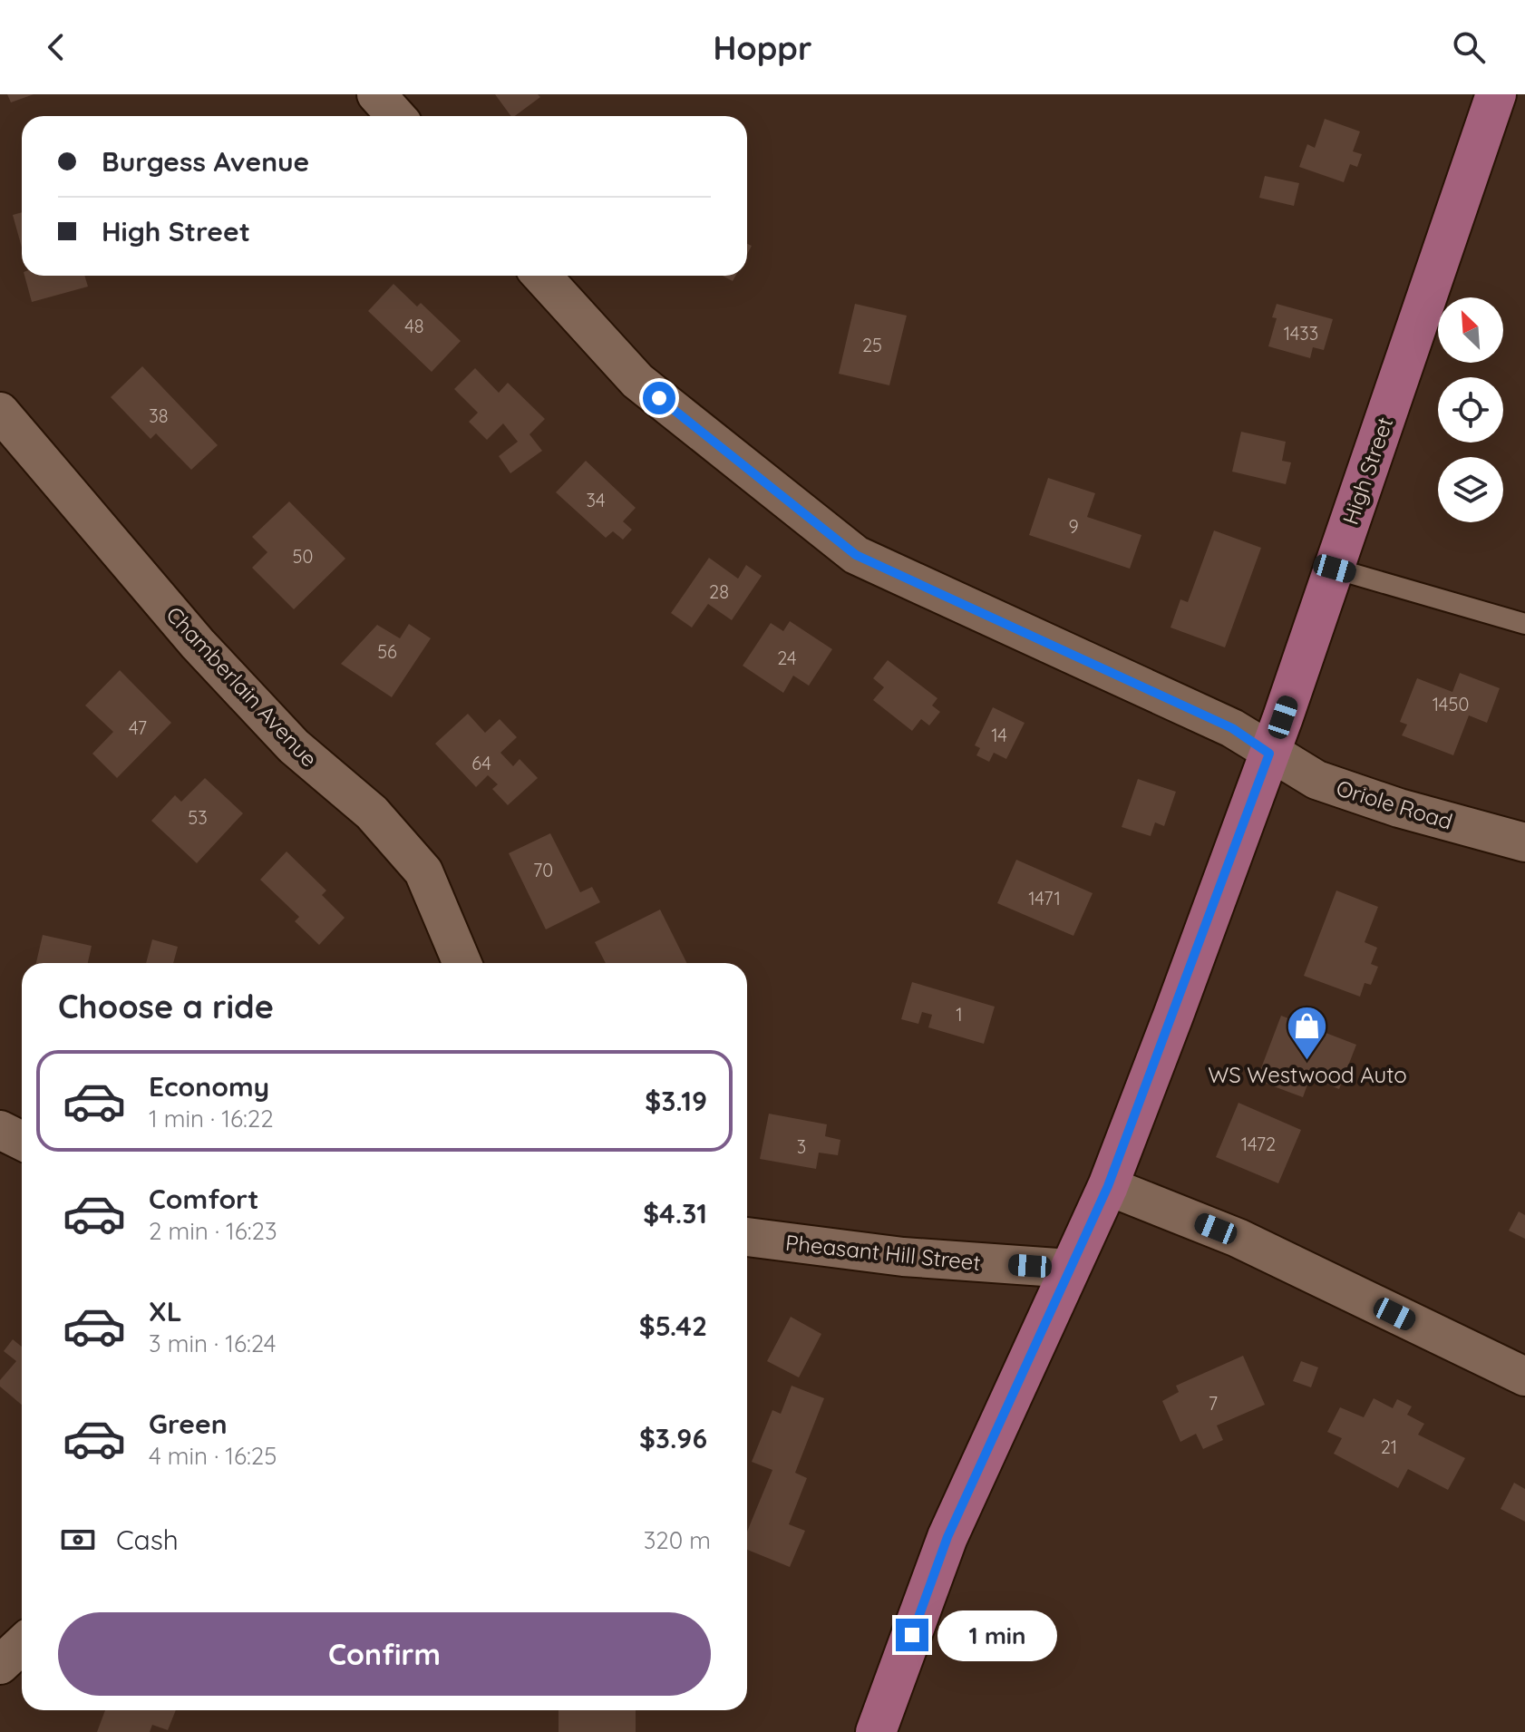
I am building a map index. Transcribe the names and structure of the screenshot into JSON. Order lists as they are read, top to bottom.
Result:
{
  "streets": {
    "main road": ["High Street"],
    "street": ["Chamberlain Avenue", "Oriole Road", "Pheasant Hill Street"]
  },
  "crossings": [
    ["High Street", "Oriole Road"],
    ["High Street", "Pheasant Hill Street"]
  ],
  "places": {
    "shop": ["WS Westwood Auto"]
  },
  "house_numbers": [
    "48",
    "1433",
    "25",
    "38",
    "34",
    "9",
    "50",
    "28",
    "56",
    "24",
    "1450",
    "47",
    "14",
    "64",
    "53",
    "70",
    "1471",
    "1",
    "1472",
    "3",
    "7",
    "21"
  ],
  "north": "top left",
  "page": {
    "header": "Hoppr",
    "banner": ["Burgess Avenue", "High Street"],
    "heading": "Choose a ride",
    "list": [
      {
        "name": "Economy",
        "note": "1 min · 16:22",
        "value": "$3.19"
      },
      {
        "name": "Comfort",
        "note": "2 min · 16:23",
        "value": "$4.31"
      },
      {
        "name": "XL",
        "note": "3 min · 16:24",
        "value": "$5.42"
      },
      {
        "name": "Green",
        "note": "4 min · 16:25",
        "value": "$3.96"
      }
    ],
    "pay": ["Cash", "320 m"],
    "buttons": "Confirm",
    "bubble": "1 min"
  }
}
